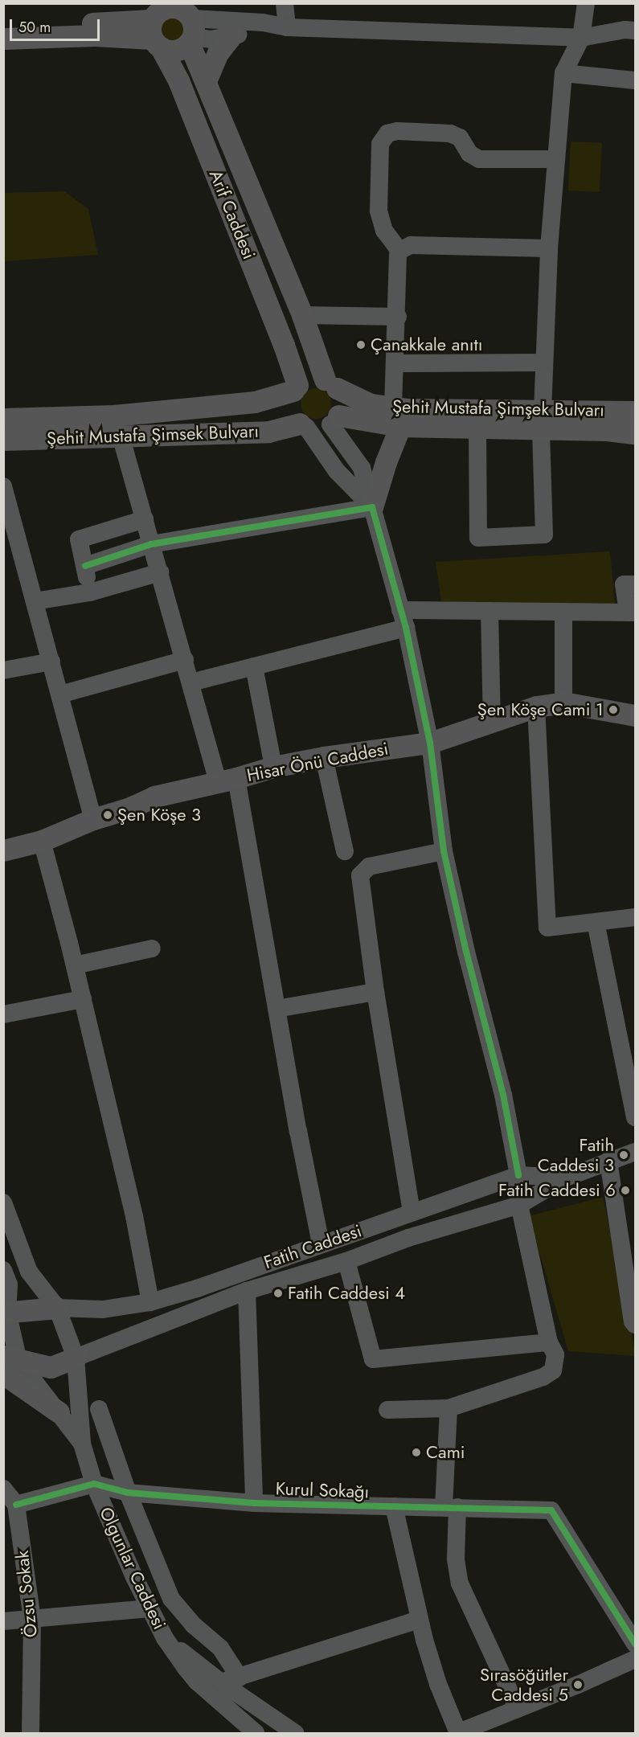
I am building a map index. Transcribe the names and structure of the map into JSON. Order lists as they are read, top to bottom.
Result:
{
  "streets": {
    "main road": [
      "Arif Caddesi",
      "Şehit Mustafa Şimşek Bulvarı",
      "Şehit Mustafa Şimsek Bulvarı",
      "Hisar Önü Caddesi"
    ],
    "street": [
      "Fatih Caddesi",
      "Kurul Sokağı",
      "Olgunlar Caddesi",
      "Özsu Sokak"
    ]
  },
  "crossings": [
    ["Arif Caddesi", "Şehit Mustafa Şimşek Bulvarı"],
    ["Arif Caddesi", "Şehit Mustafa Şimsek Bulvarı"],
    ["Şehit Mustafa Şimşek Bulvarı", "Şehit Mustafa Şimsek Bulvarı"],
    ["Fatih Caddesi", "Olgunlar Caddesi"],
    ["Kurul Sokağı", "Olgunlar Caddesi"]
  ],
  "places": [
    "Çanakkale anıtı",
    "Şen Köşe Cami 1",
    "Şen Köşe 3",
    "Fatih Caddesi 3",
    "Fatih Caddesi 6",
    "Fatih Caddesi 4",
    "Cami",
    "Sırasöğütler Caddesi 5"
  ],
  "scale_bar": "50 m"
}
